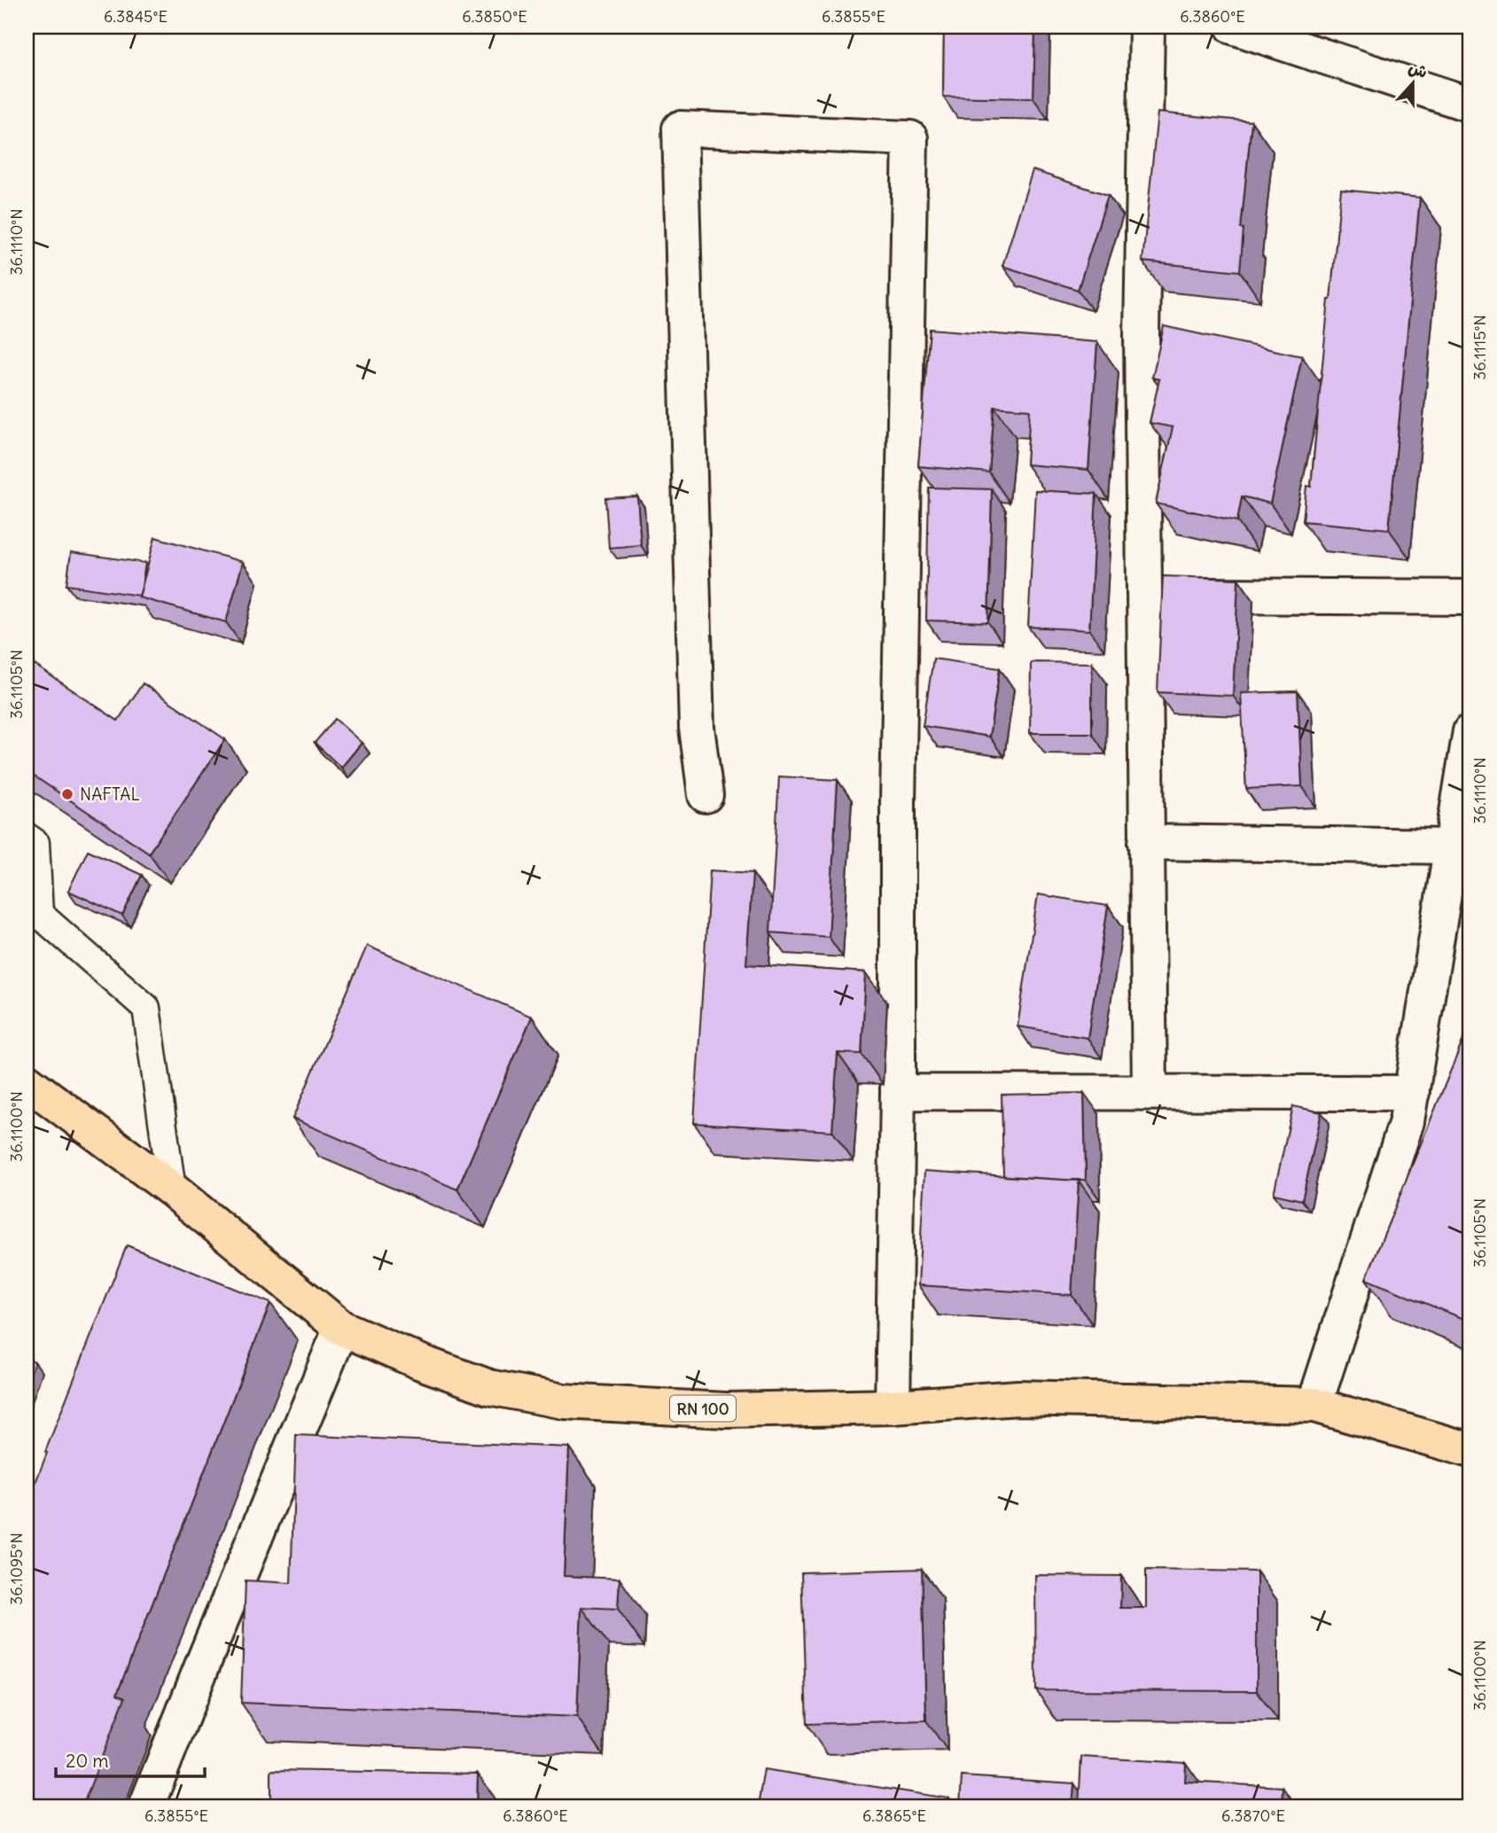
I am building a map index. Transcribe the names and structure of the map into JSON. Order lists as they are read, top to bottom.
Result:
{
  "streets": {
    "main road": ["RN 100"]
  },
  "places": ["NAFTAL"],
  "scale_bar": "20 m",
  "north": "top",
  "coordinates": [
    "6.3845°E",
    "6.3850°E",
    "6.3855°E",
    "6.3860°E",
    "36.1110°N",
    "36.1115°N",
    "36.1105°N",
    "36.1100°N",
    "36.1095°N",
    "6.3865°E",
    "6.3870°E"
  ]
}
